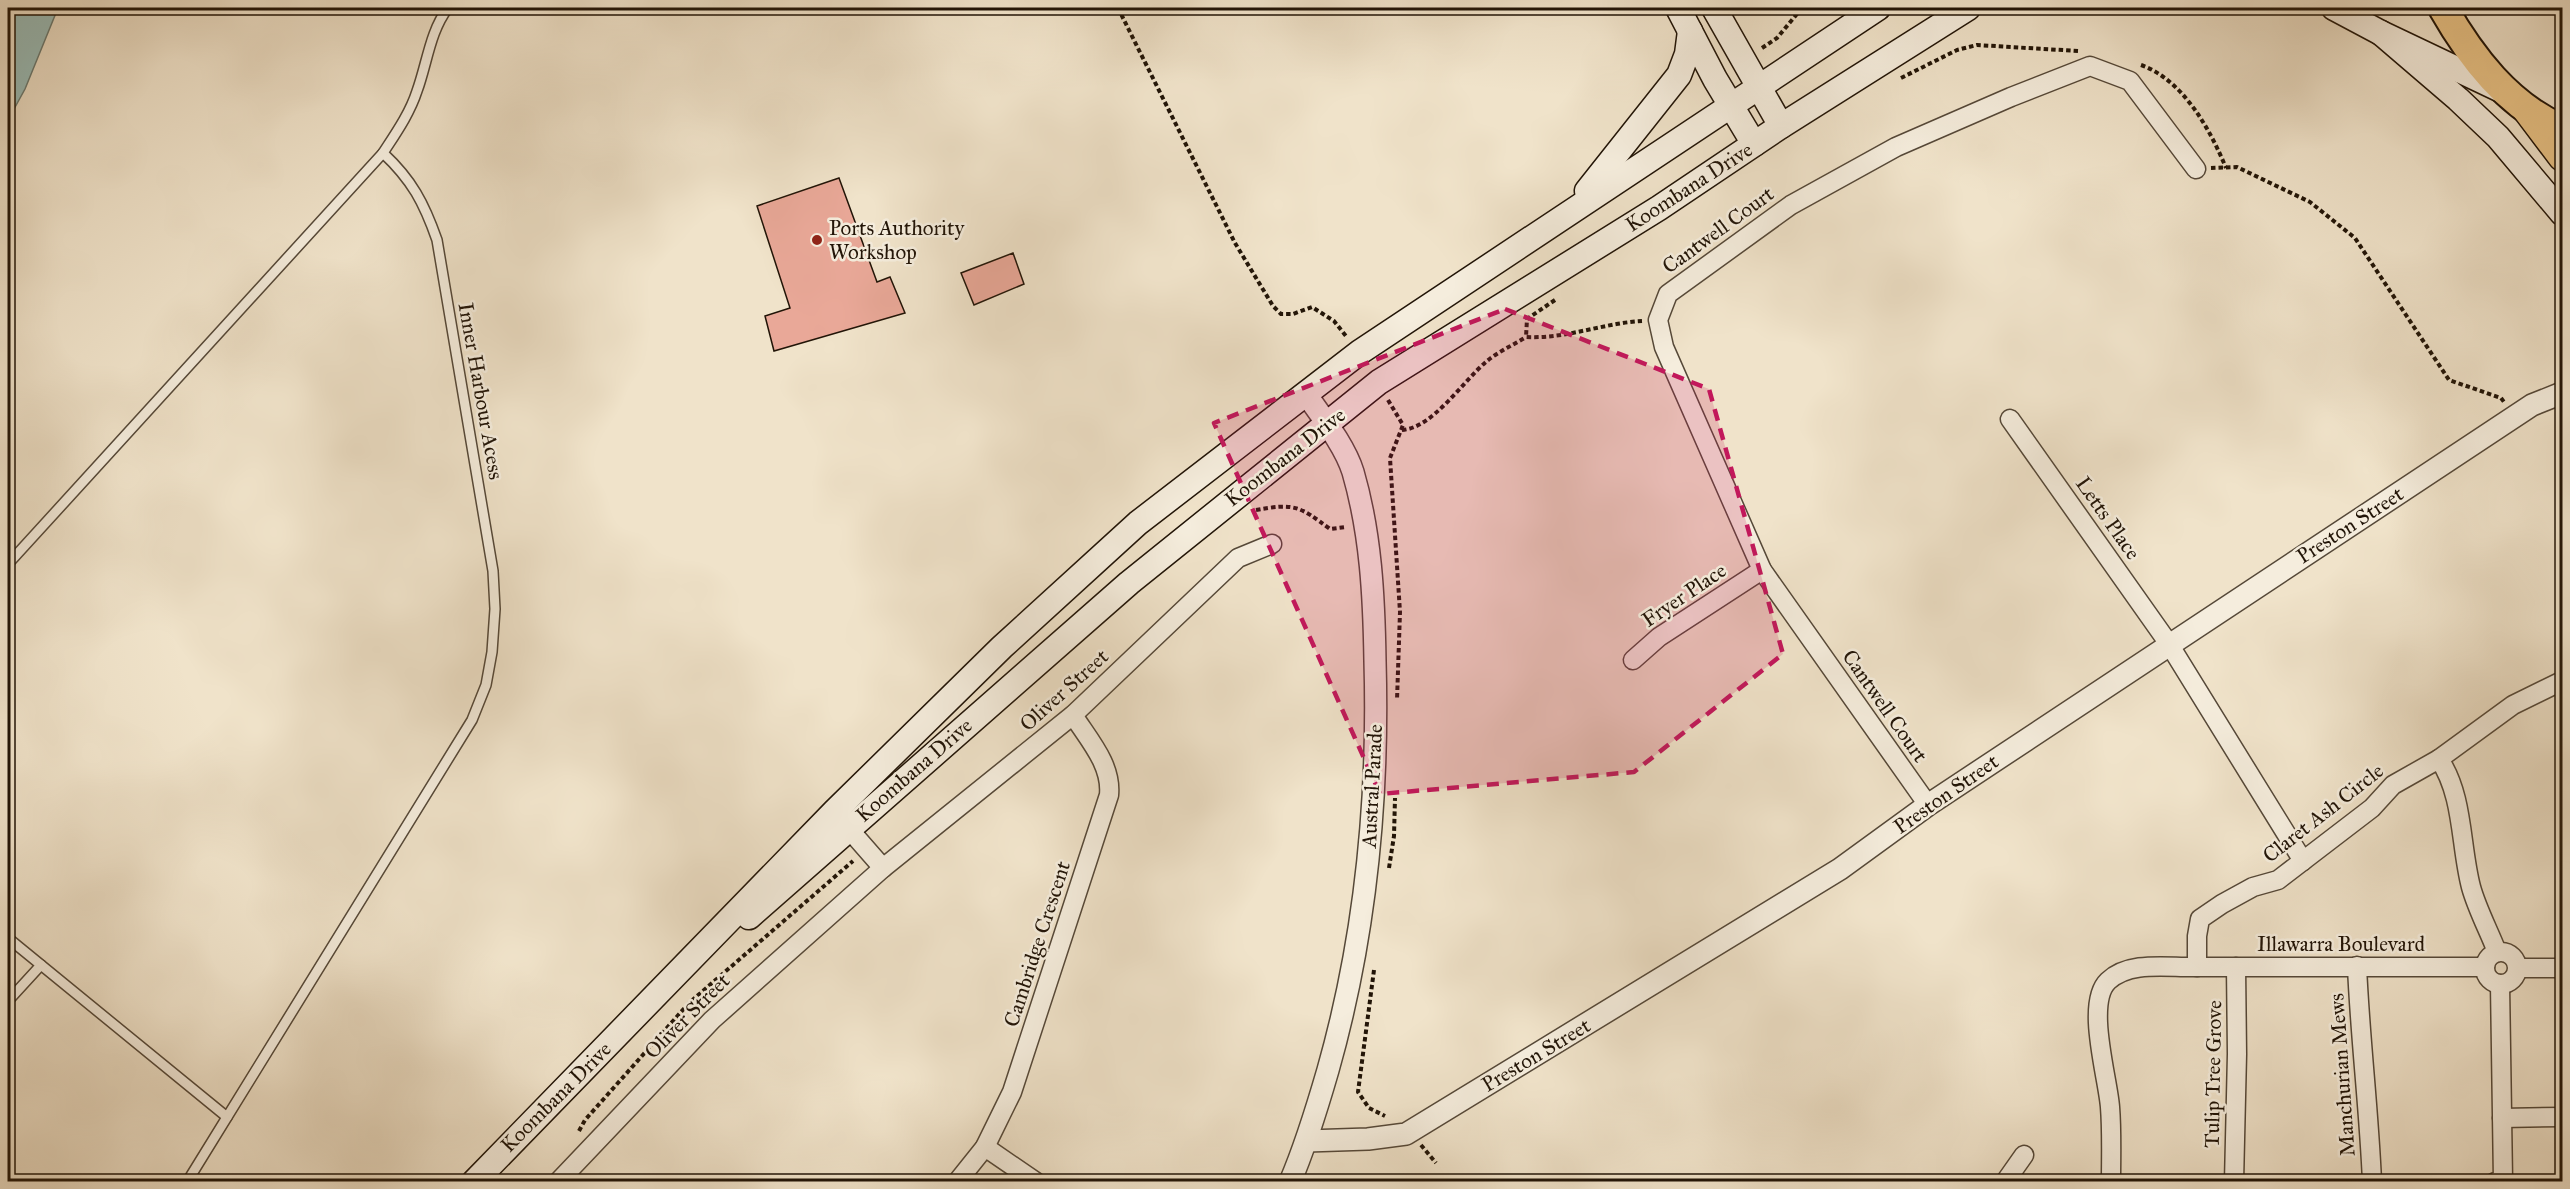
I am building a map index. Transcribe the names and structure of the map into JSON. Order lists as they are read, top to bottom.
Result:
{
  "streets": {
    "main road": ["Koombana Drive"],
    "street": [
      "Cantwell Court",
      "Letts Place",
      "Preston Street",
      "Fryer Place",
      "Oliver Street",
      "Austral Parade",
      "Claret Ash Circle",
      "Cambridge Crescent",
      "Illawarra Boulevard",
      "Tulip Tree Grove",
      "Manchurian Mews"
    ],
    "lane": ["Inner Harbour Acess"]
  },
  "crossings": [
    ["Koombana Drive", "Austral Parade"],
    ["Cantwell Court", "Preston Street"],
    ["Cantwell Court", "Fryer Place"],
    ["Letts Place", "Preston Street"],
    ["Letts Place", "Claret Ash Circle"],
    ["Preston Street", "Austral Parade"],
    ["Oliver Street", "Cambridge Crescent"],
    ["Claret Ash Circle", "Illawarra Boulevard"],
    ["Illawarra Boulevard", "Tulip Tree Grove"],
    ["Illawarra Boulevard", "Manchurian Mews"]
  ],
  "places": ["Ports Authority Workshop"]
}
